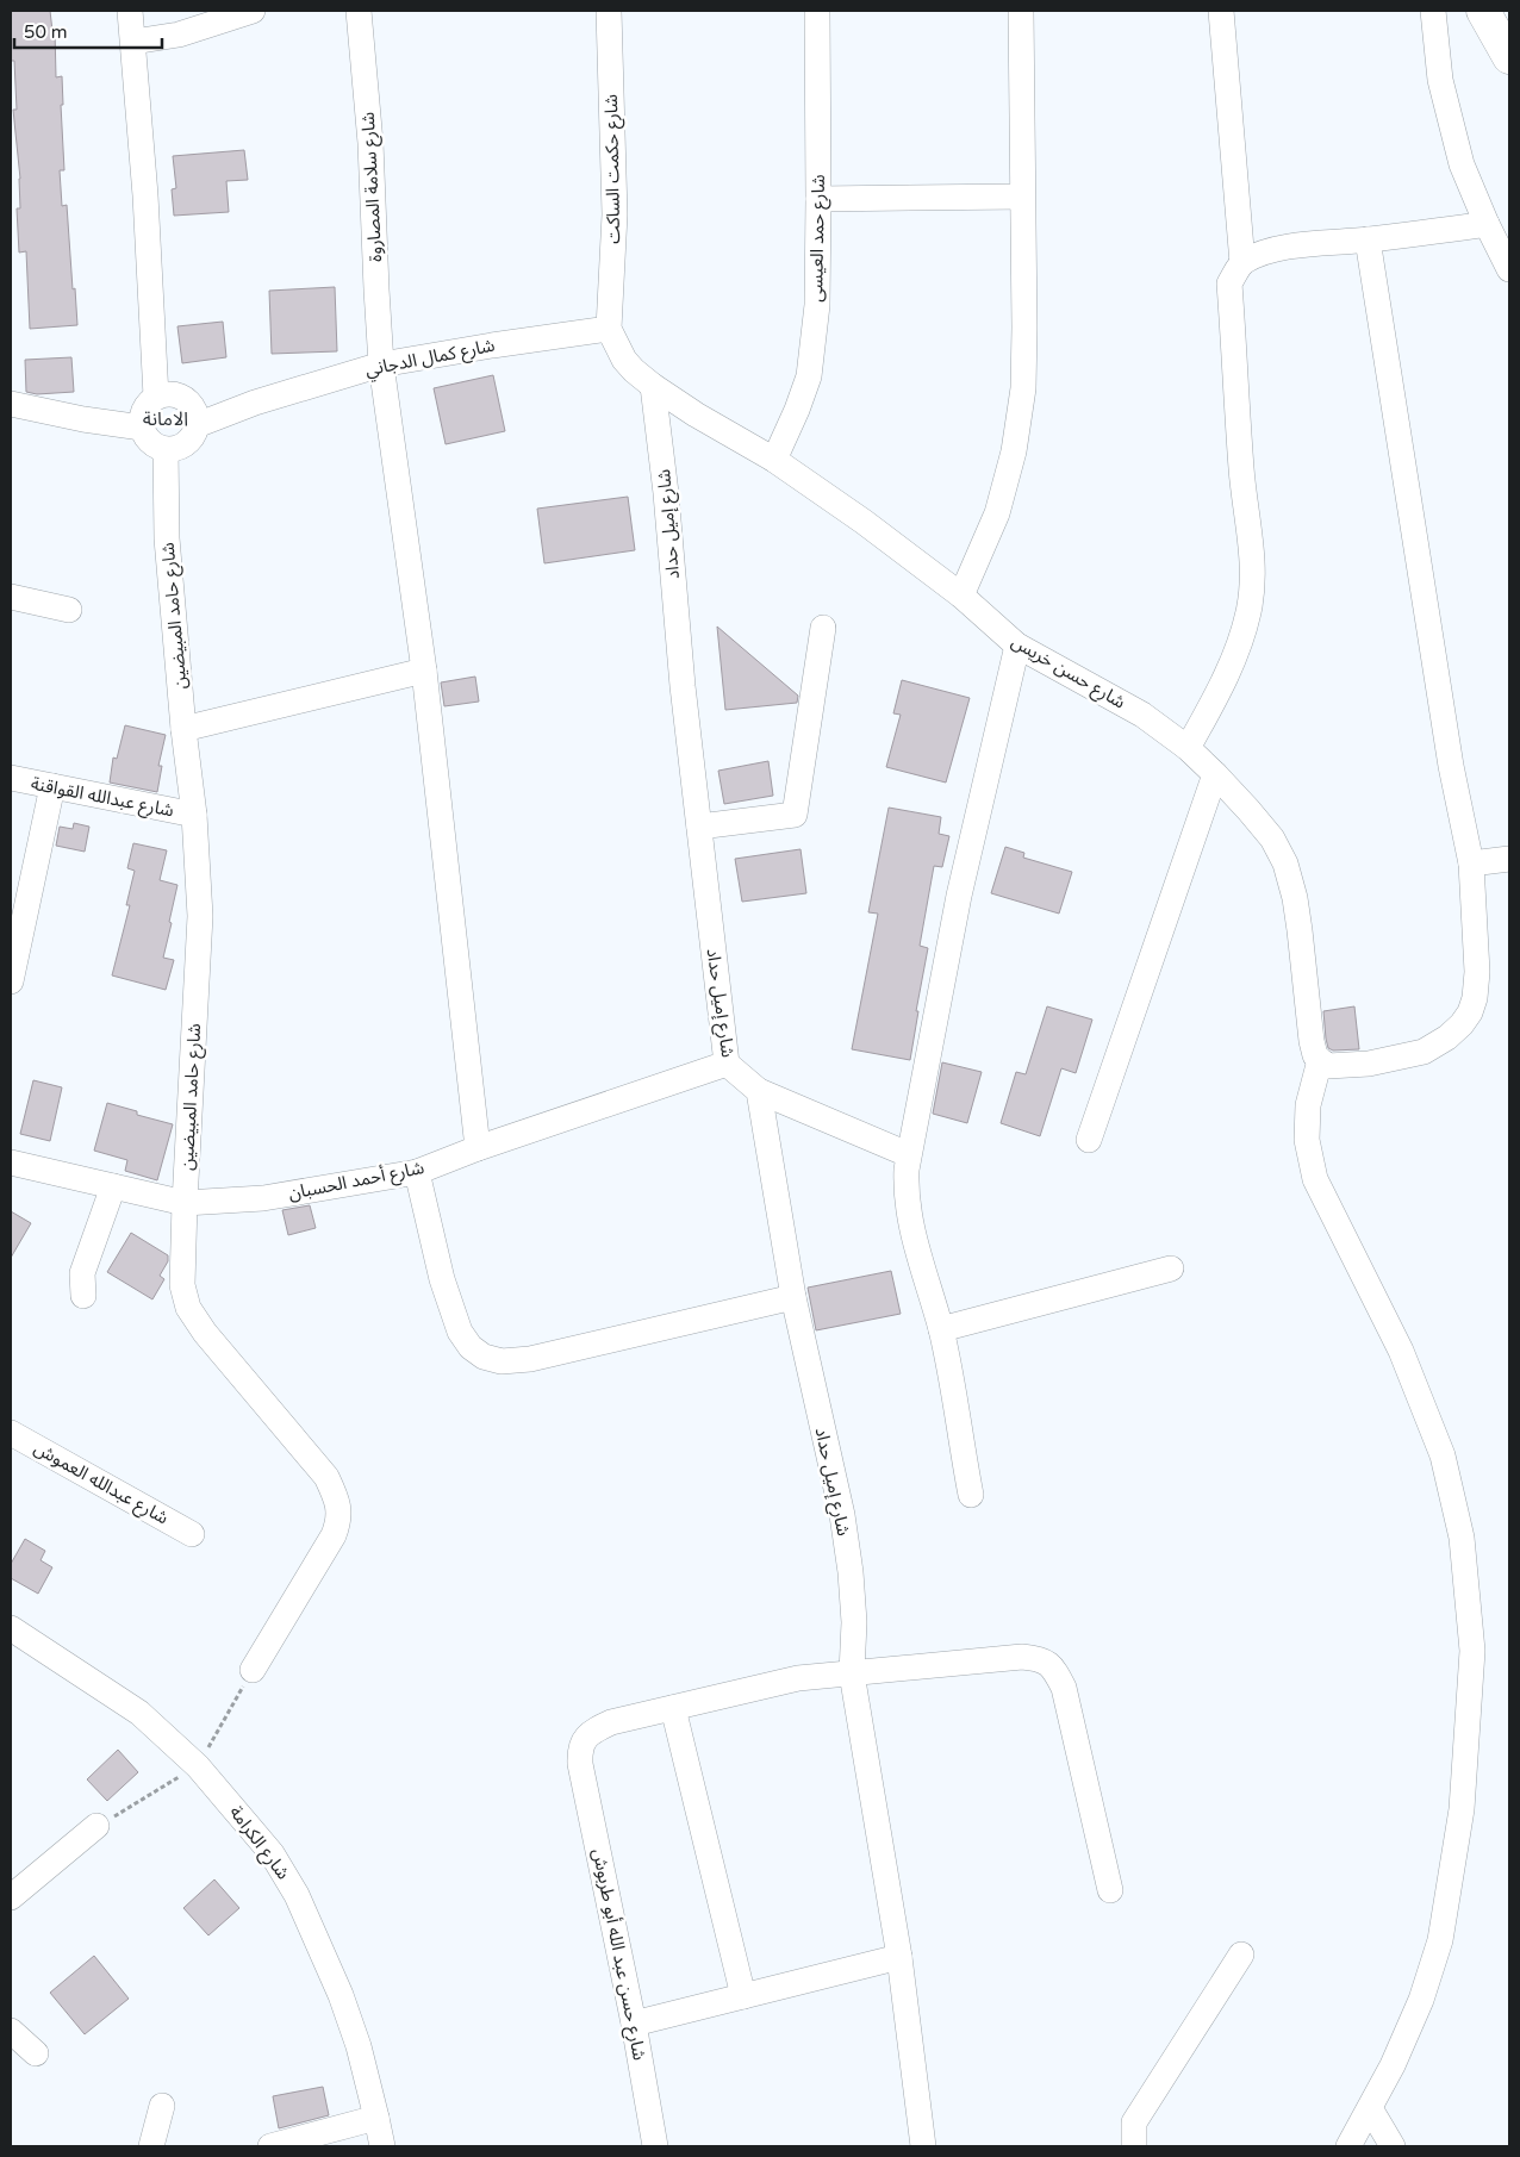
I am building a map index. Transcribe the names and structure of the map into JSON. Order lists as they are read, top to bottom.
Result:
{
  "streets": {
    "street": [
      "شارع حكمت الساكت",
      "شارع سلامة المصاروة",
      "شارع حمد العيسى",
      "شارع كمال الدجاني",
      "شارع إميل حداد",
      "شارع حامد المبيضين",
      "شارع حسن خريس",
      "شارع عبدالله القواقنة",
      "شارع أحمد الحسبان",
      "شارع عبدالله العموش",
      "شارع الكرامة",
      "شارع حسن عبد الله أبو طربوش"
    ]
  },
  "crossings": [
    ["شارع حكمت الساكت", "شارع كمال الدجاني"],
    ["شارع حكمت الساكت", "شارع حسن خريس"],
    ["شارع سلامة المصاروة", "شارع كمال الدجاني"],
    ["شارع سلامة المصاروة", "شارع أحمد الحسبان"],
    ["شارع حمد العيسى", "شارع حسن خريس"],
    ["شارع كمال الدجاني", "شارع حامد المبيضين"],
    ["شارع كمال الدجاني", "شارع حسن خريس"],
    ["شارع إميل حداد", "شارع حسن خريس"],
    ["شارع إميل حداد", "شارع أحمد الحسبان"],
    ["شارع حامد المبيضين", "شارع عبدالله القواقنة"],
    ["شارع حامد المبيضين", "شارع أحمد الحسبان"]
  ],
  "districts": ["الامانة"],
  "scale_bar": "50 m"
}
